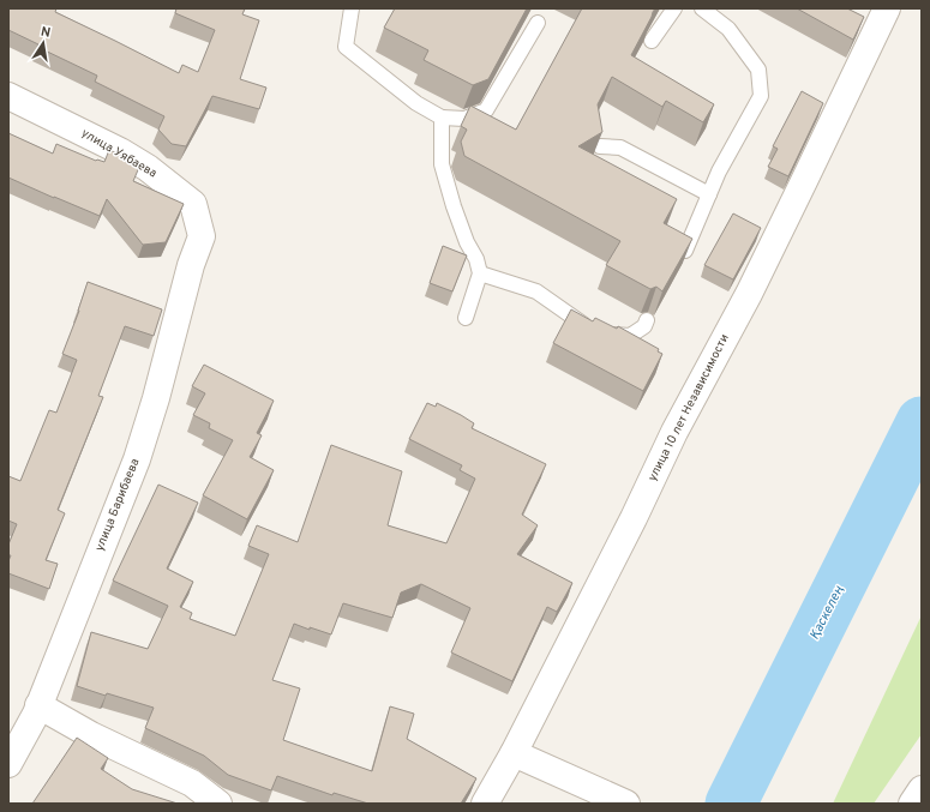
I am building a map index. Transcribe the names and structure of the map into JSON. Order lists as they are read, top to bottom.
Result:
{
  "streets": {
    "street": ["улица Уябаева", "улица 10 лет Независимости", "улица Барибаева"]
  },
  "crossings": [
    ["улица Уябаева", "улица Барибаева"]
  ],
  "water": ["Қаскелең"],
  "north": "top"
}
